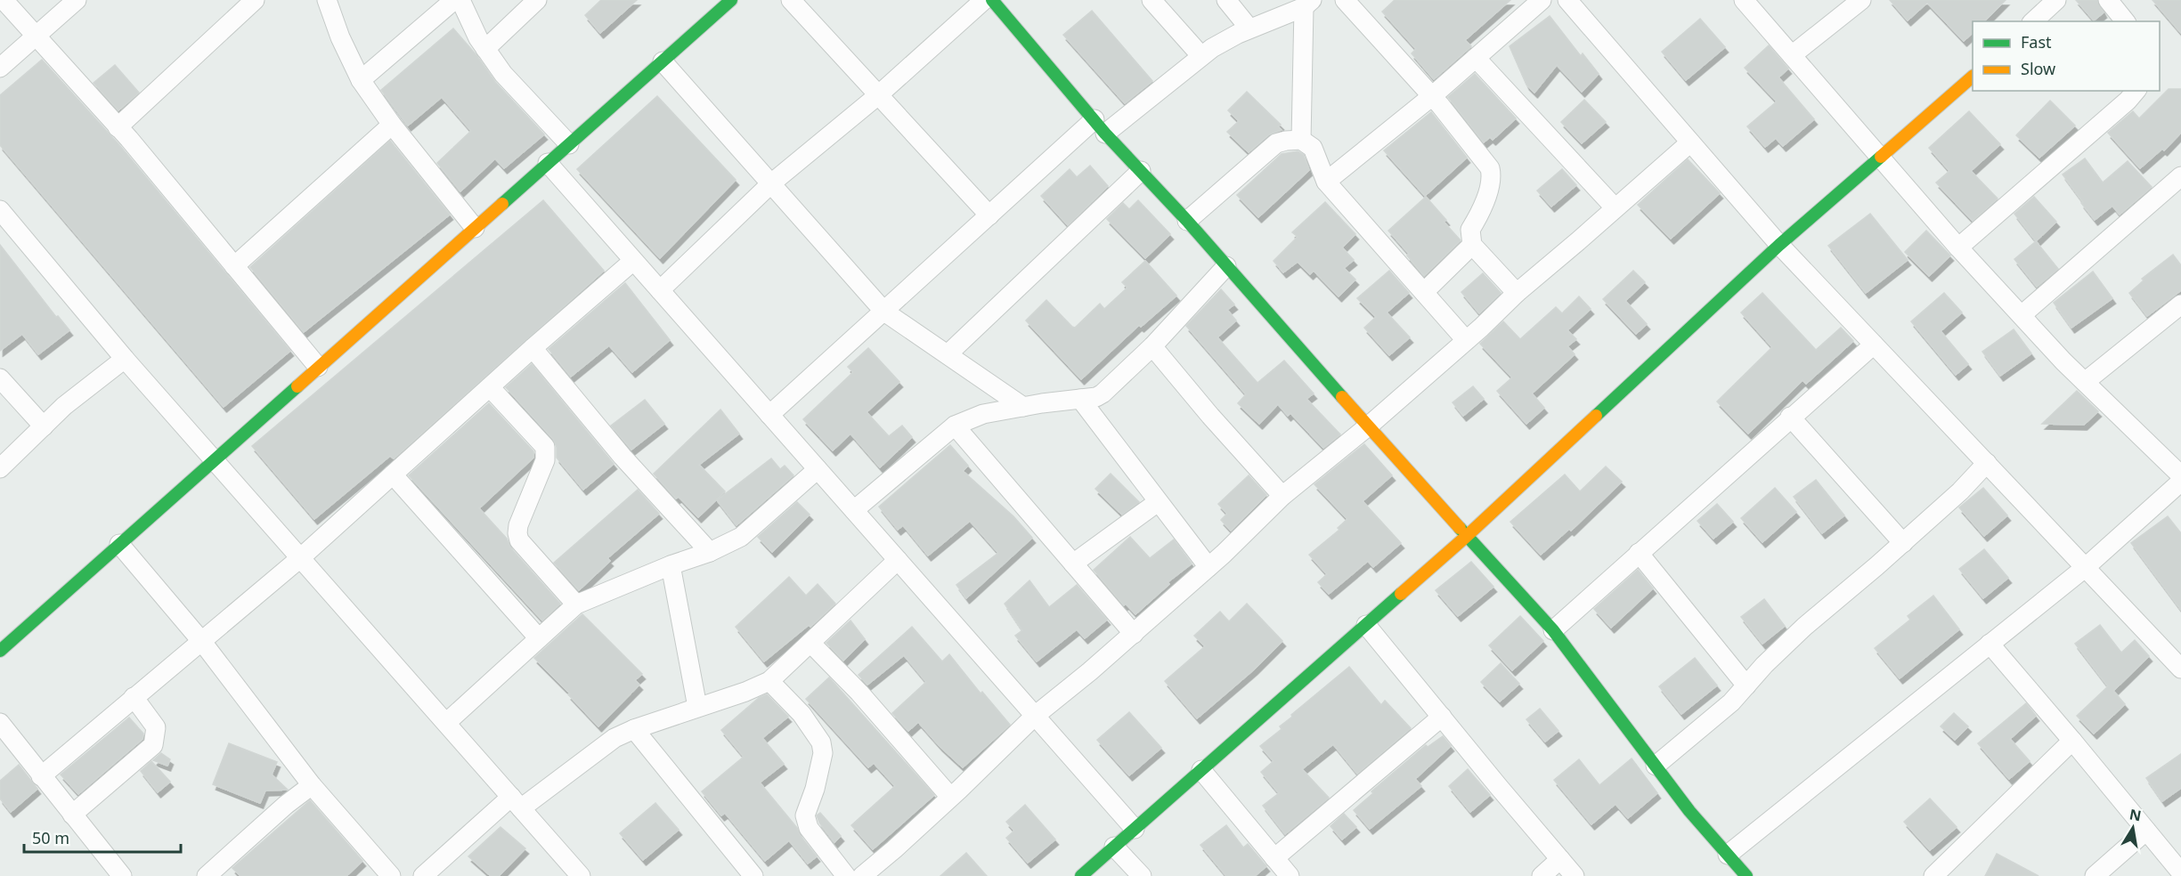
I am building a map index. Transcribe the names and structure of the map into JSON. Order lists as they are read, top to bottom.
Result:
{
  "legend": ["Fast", "Slow"],
  "scale_bar": "50 m",
  "north": "top"
}
